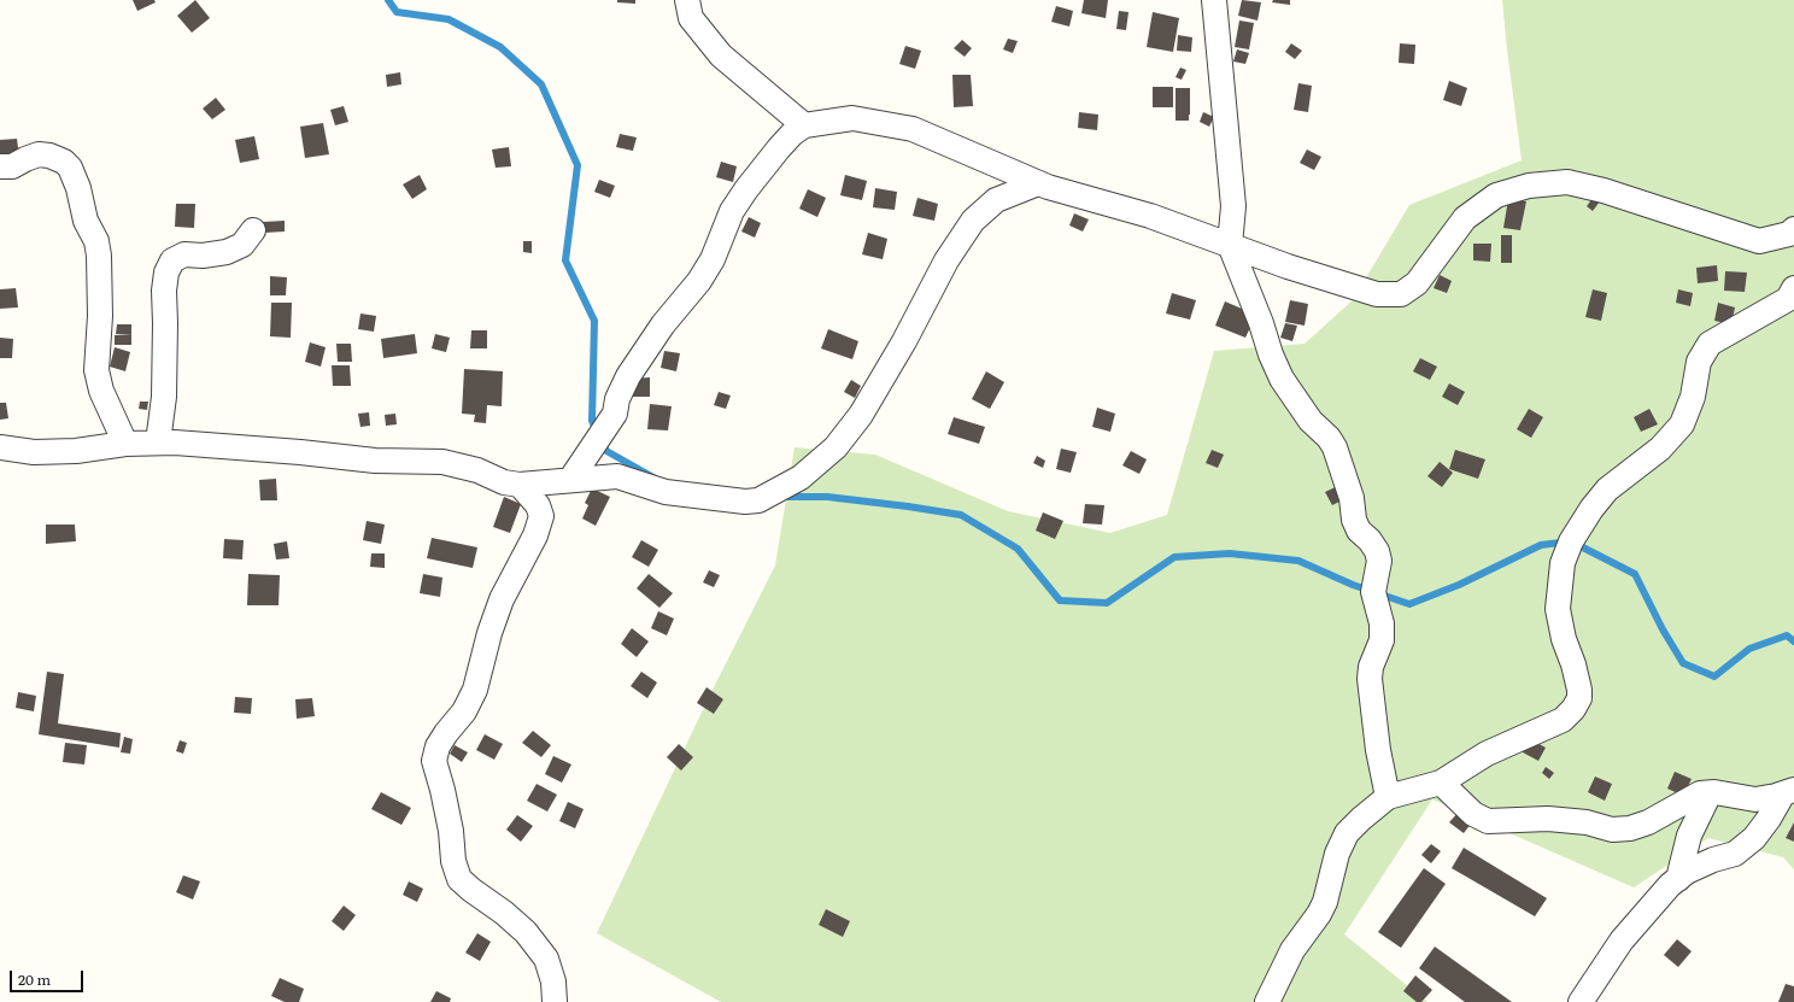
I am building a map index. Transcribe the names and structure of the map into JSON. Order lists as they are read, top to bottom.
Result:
{
  "scale_bar": "20 m"
}
